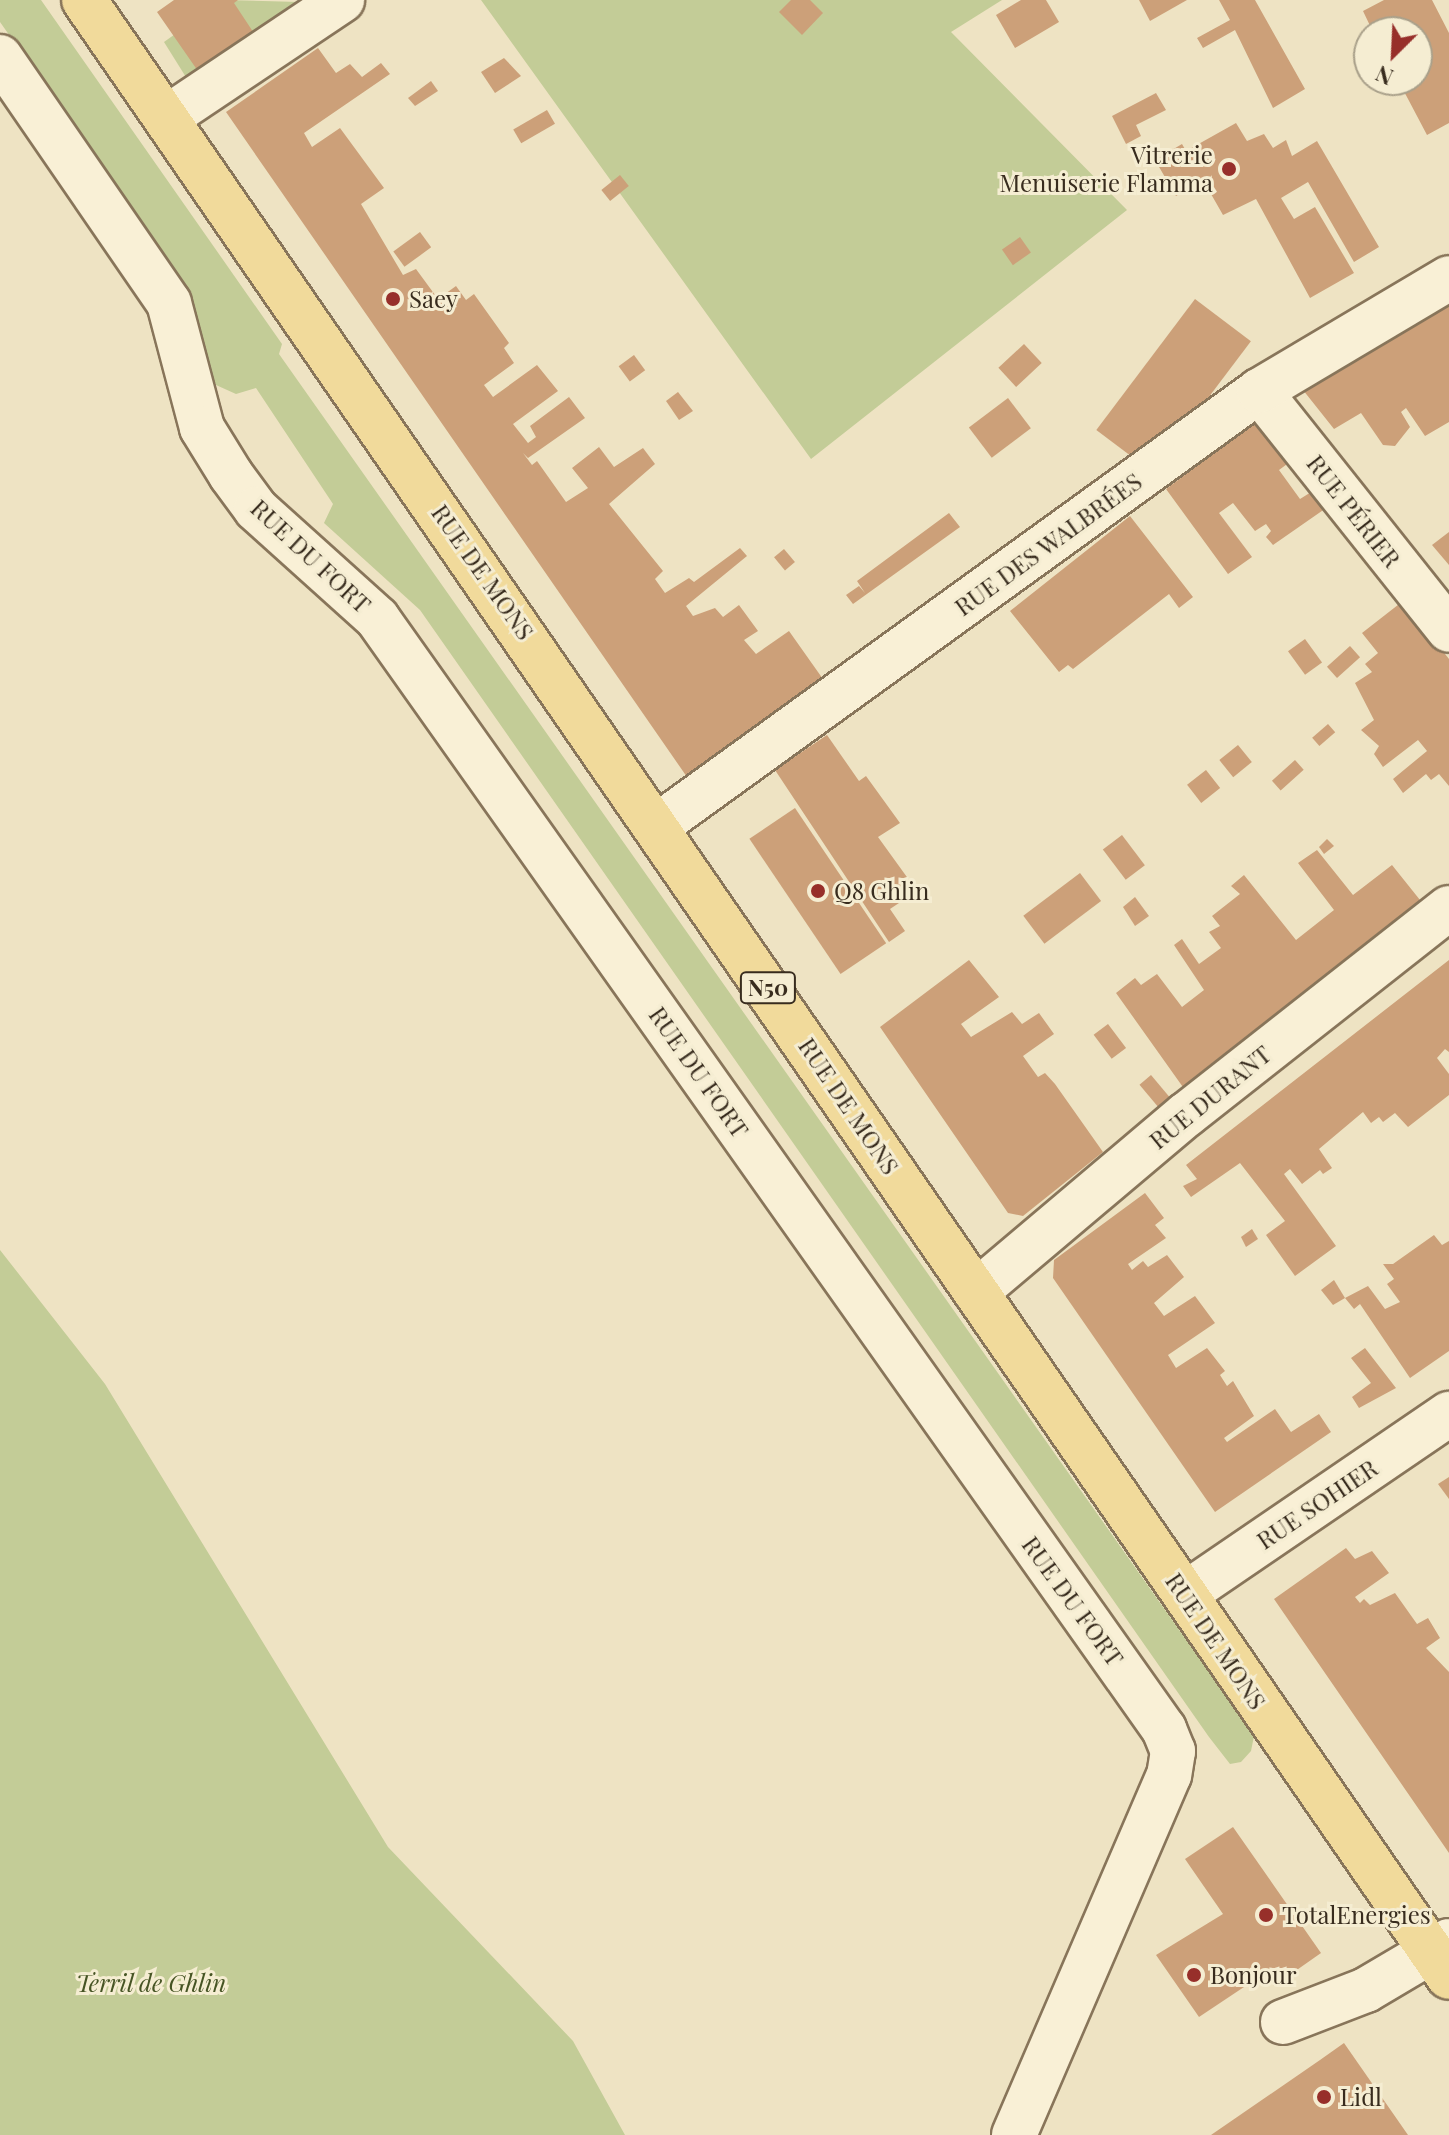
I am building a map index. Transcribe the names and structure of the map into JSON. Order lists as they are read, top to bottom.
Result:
{
  "streets": {
    "main road": ["RUE DE MONS", "N50"],
    "street": [
      "RUE PÉRIER",
      "RUE DES WALBRÉES",
      "RUE DU FORT",
      "RUE DURANT",
      "RUE SOHIER"
    ]
  },
  "crossings": [
    ["RUE PÉRIER", "RUE DES WALBRÉES"],
    ["RUE DES WALBRÉES", "RUE DE MONS"],
    ["RUE DE MONS", "RUE DURANT"],
    ["RUE DE MONS", "RUE SOHIER"]
  ],
  "parks": ["Terril de Ghlin"],
  "places": [
    "Vitrerie Menuiserie Flamma",
    "Saey",
    "Q8 Ghlin",
    "TotalEnergies",
    "Bonjour",
    "Lidl"
  ],
  "north": "bottom left"
}
